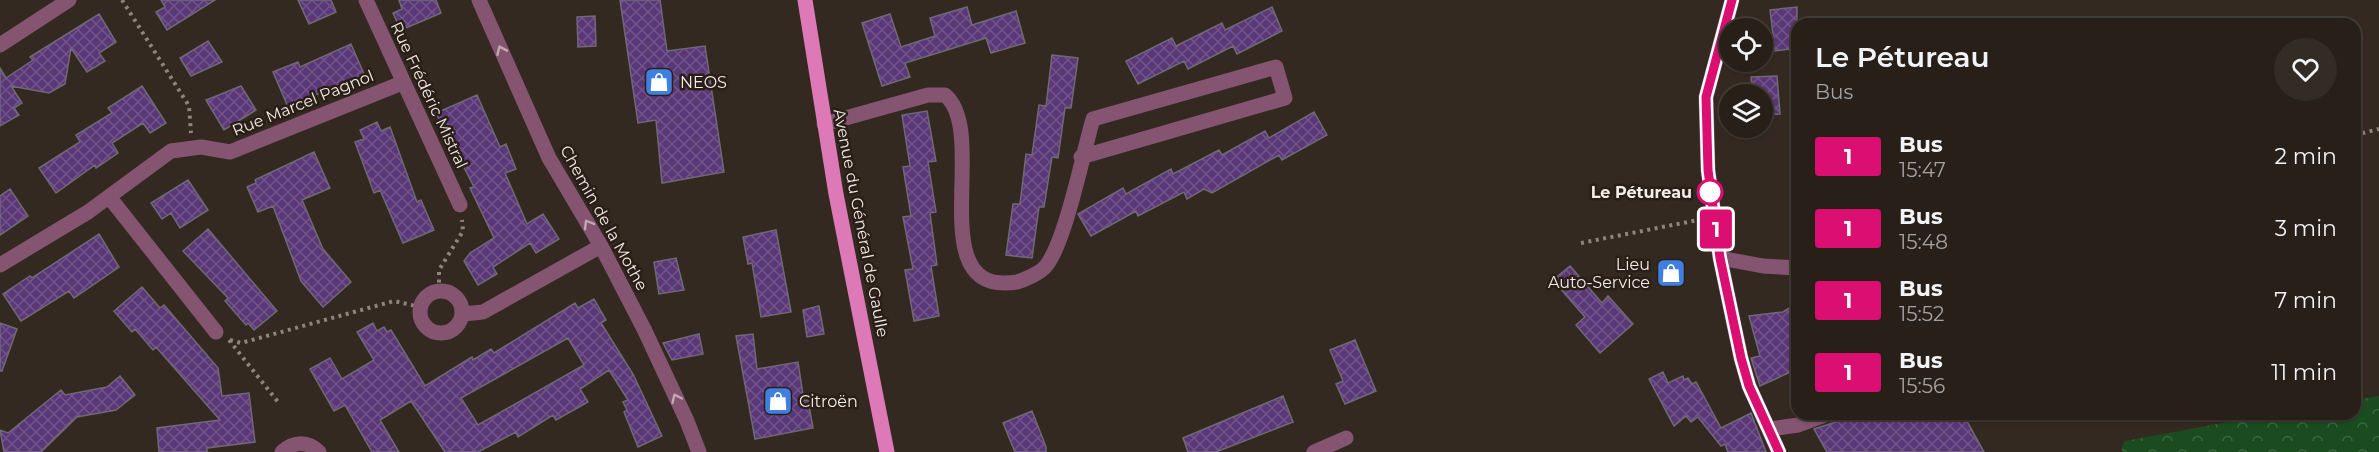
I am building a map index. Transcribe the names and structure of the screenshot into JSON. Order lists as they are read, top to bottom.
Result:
{
  "streets": {
    "main road": ["Avenue du Général de Gaulle"],
    "street": ["Rue Frédéric Mistral", "Rue Marcel Pagnol", "Chemin de la Mothe"]
  },
  "crossings": [
    ["Rue Frédéric Mistral", "Rue Marcel Pagnol"]
  ],
  "one_way": ["Chemin de la Mothe"],
  "places": {
    "shop": ["NEOS", "Lieu Auto-Service", "Citroën"],
    "other": ["Le Pétureau"]
  },
  "lines": ["bus line 1"],
  "page": {
    "on_map": "1",
    "heading": ["Le Pétureau", "Bus"],
    "list": [
      {
        "mark": "1",
        "name": "Bus",
        "note": "15:47",
        "value": "2 min"
      },
      {
        "mark": "1",
        "name": "Bus",
        "note": "15:48",
        "value": "3 min"
      },
      {
        "mark": "1",
        "name": "Bus",
        "note": "15:52",
        "value": "7 min"
      },
      {
        "mark": "1",
        "name": "Bus",
        "note": "15:56",
        "value": "11 min"
      }
    ]
  }
}
